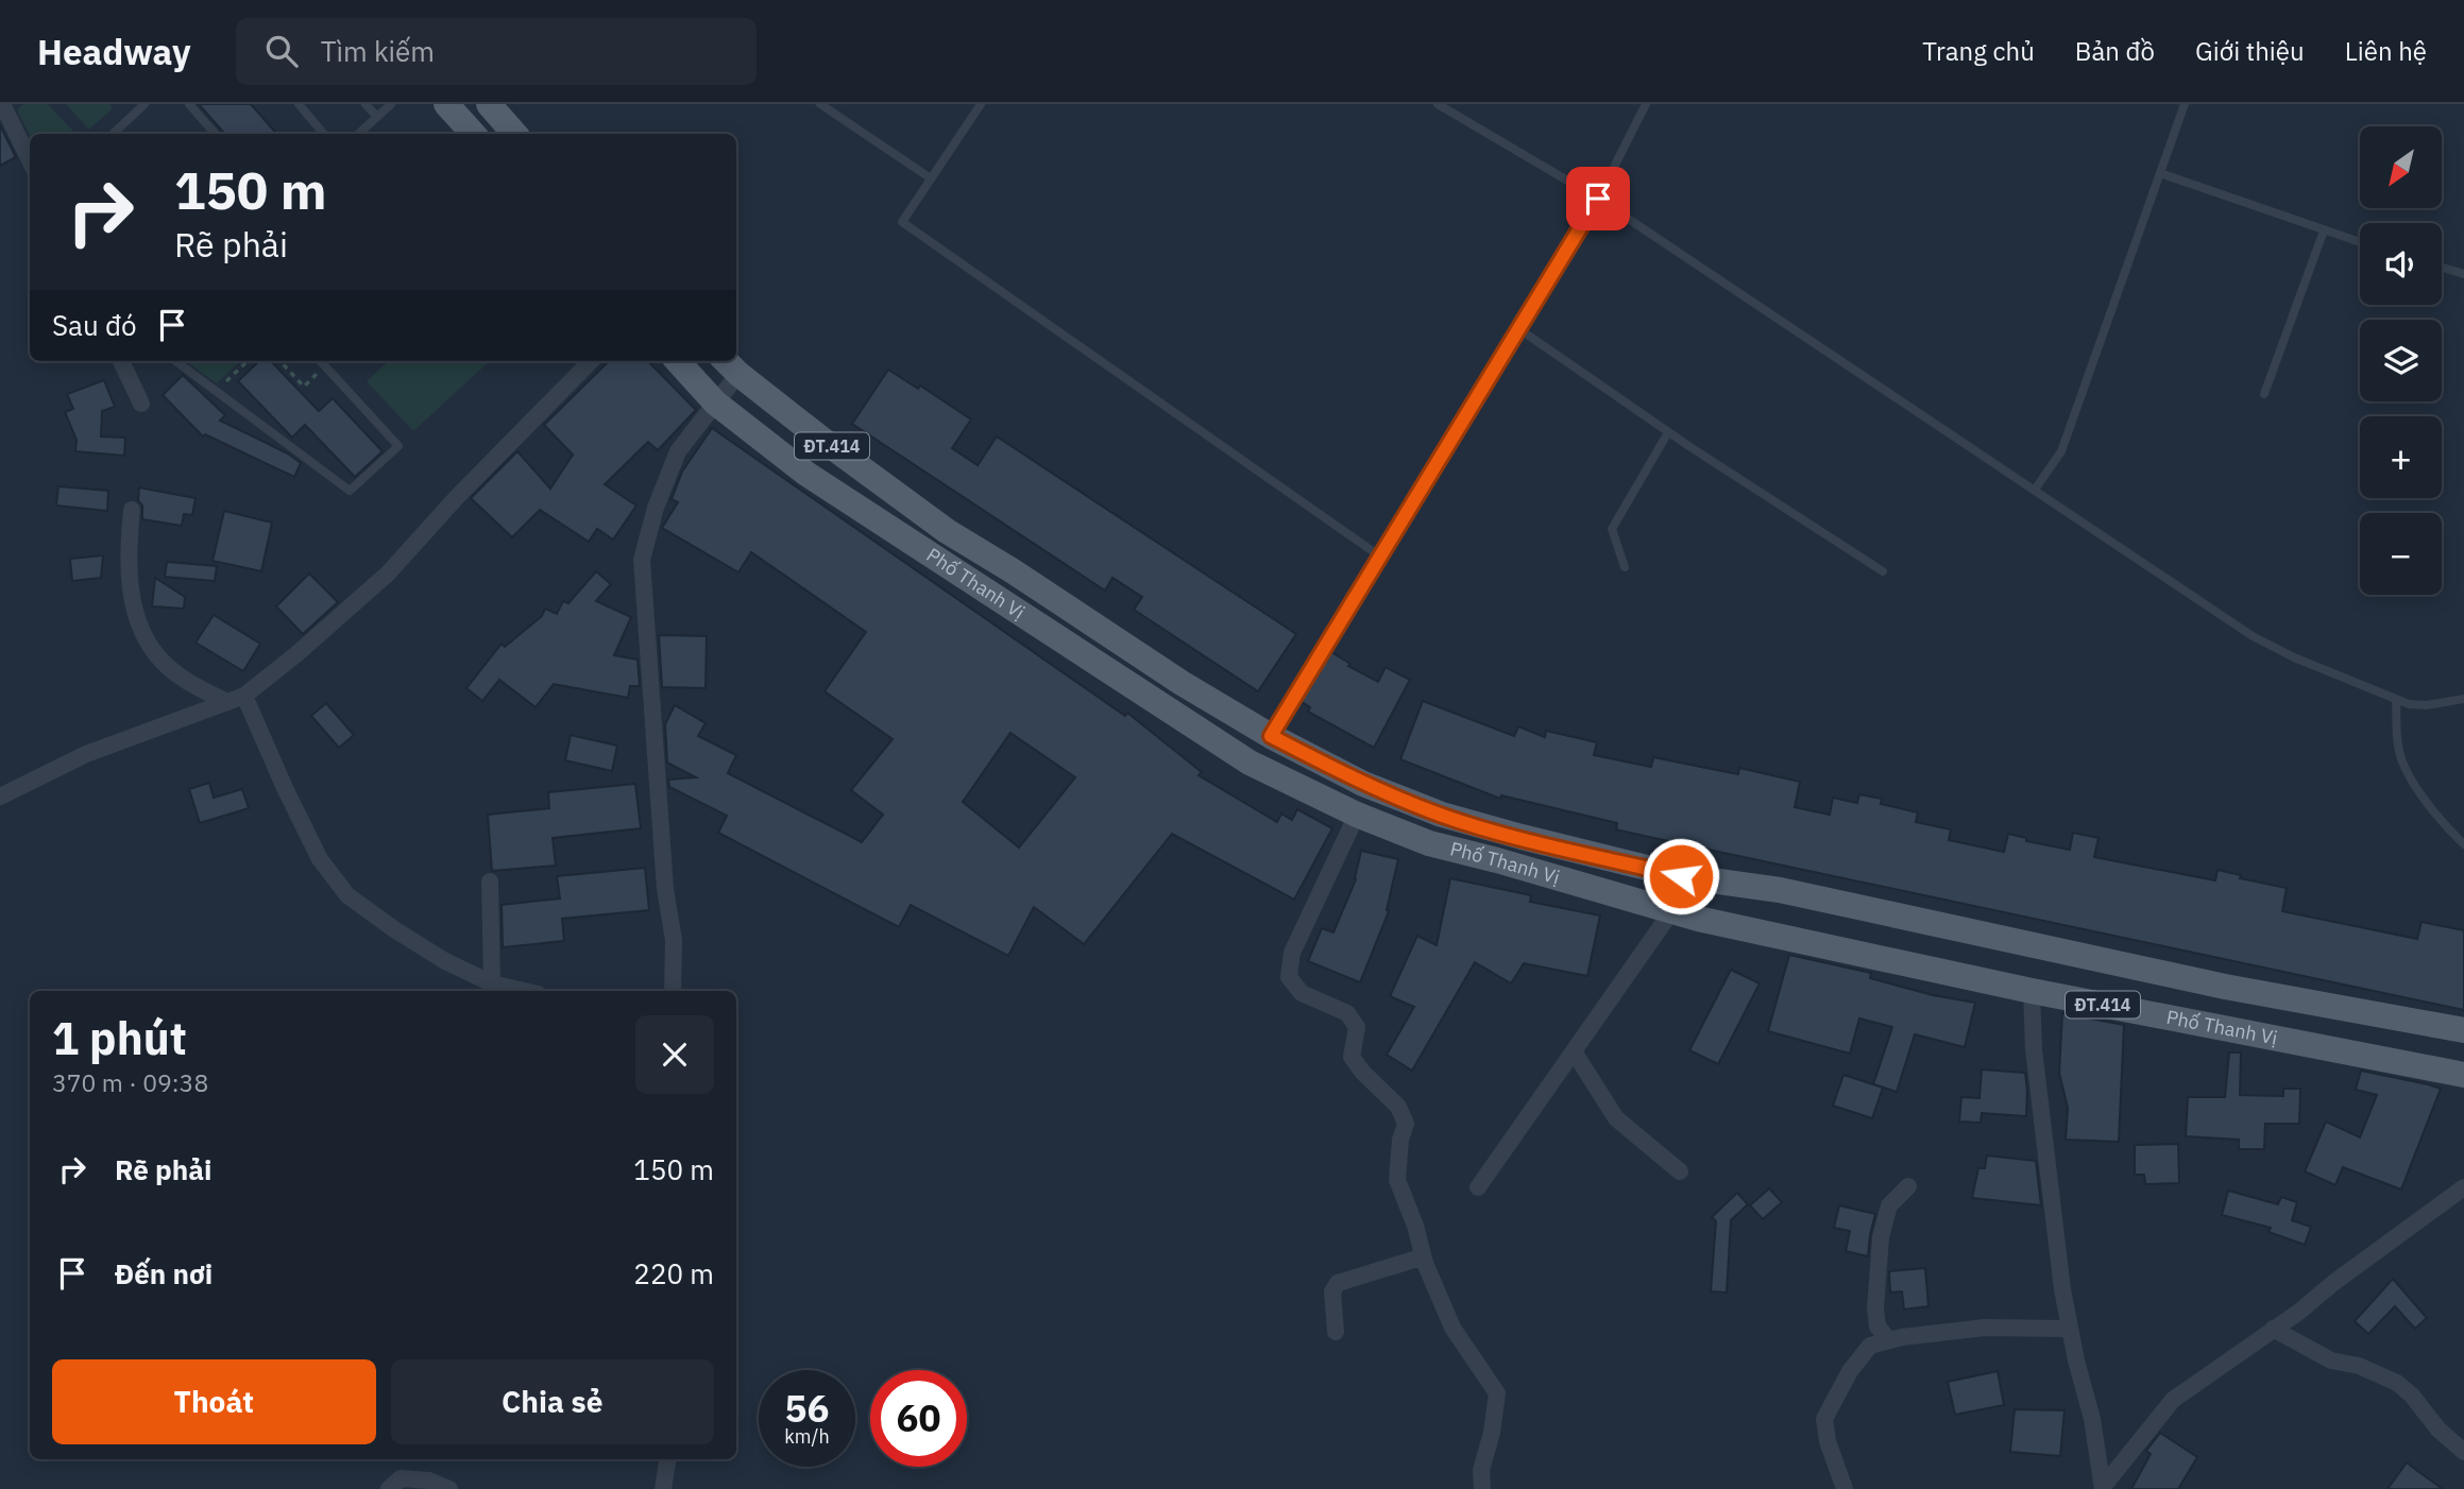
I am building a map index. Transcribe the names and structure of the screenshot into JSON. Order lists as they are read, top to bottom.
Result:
{
  "streets": {
    "main road": ["ĐT.414", "Phố Thanh Vị"]
  },
  "north": "bottom left",
  "page": {
    "header": "Headway",
    "search": "Tìm kiếm",
    "nav": [
      "Trang chủ",
      "Bản đồ",
      "Giới thiệu",
      "Liên hệ"
    ],
    "map_buttons": ["+", "−"],
    "turn": ["150 m", "Rẽ phải"],
    "then": "Sau đó",
    "heading": ["1 phút", "370 m · 09:38"],
    "list": [
      {
        "name": "Rẽ phải",
        "value": "150 m"
      },
      {
        "name": "Đến nơi",
        "value": "220 m"
      }
    ],
    "buttons": ["Thoát", "Chia sẻ"],
    "speed": "56 km/h",
    "limit": "60"
  }
}
